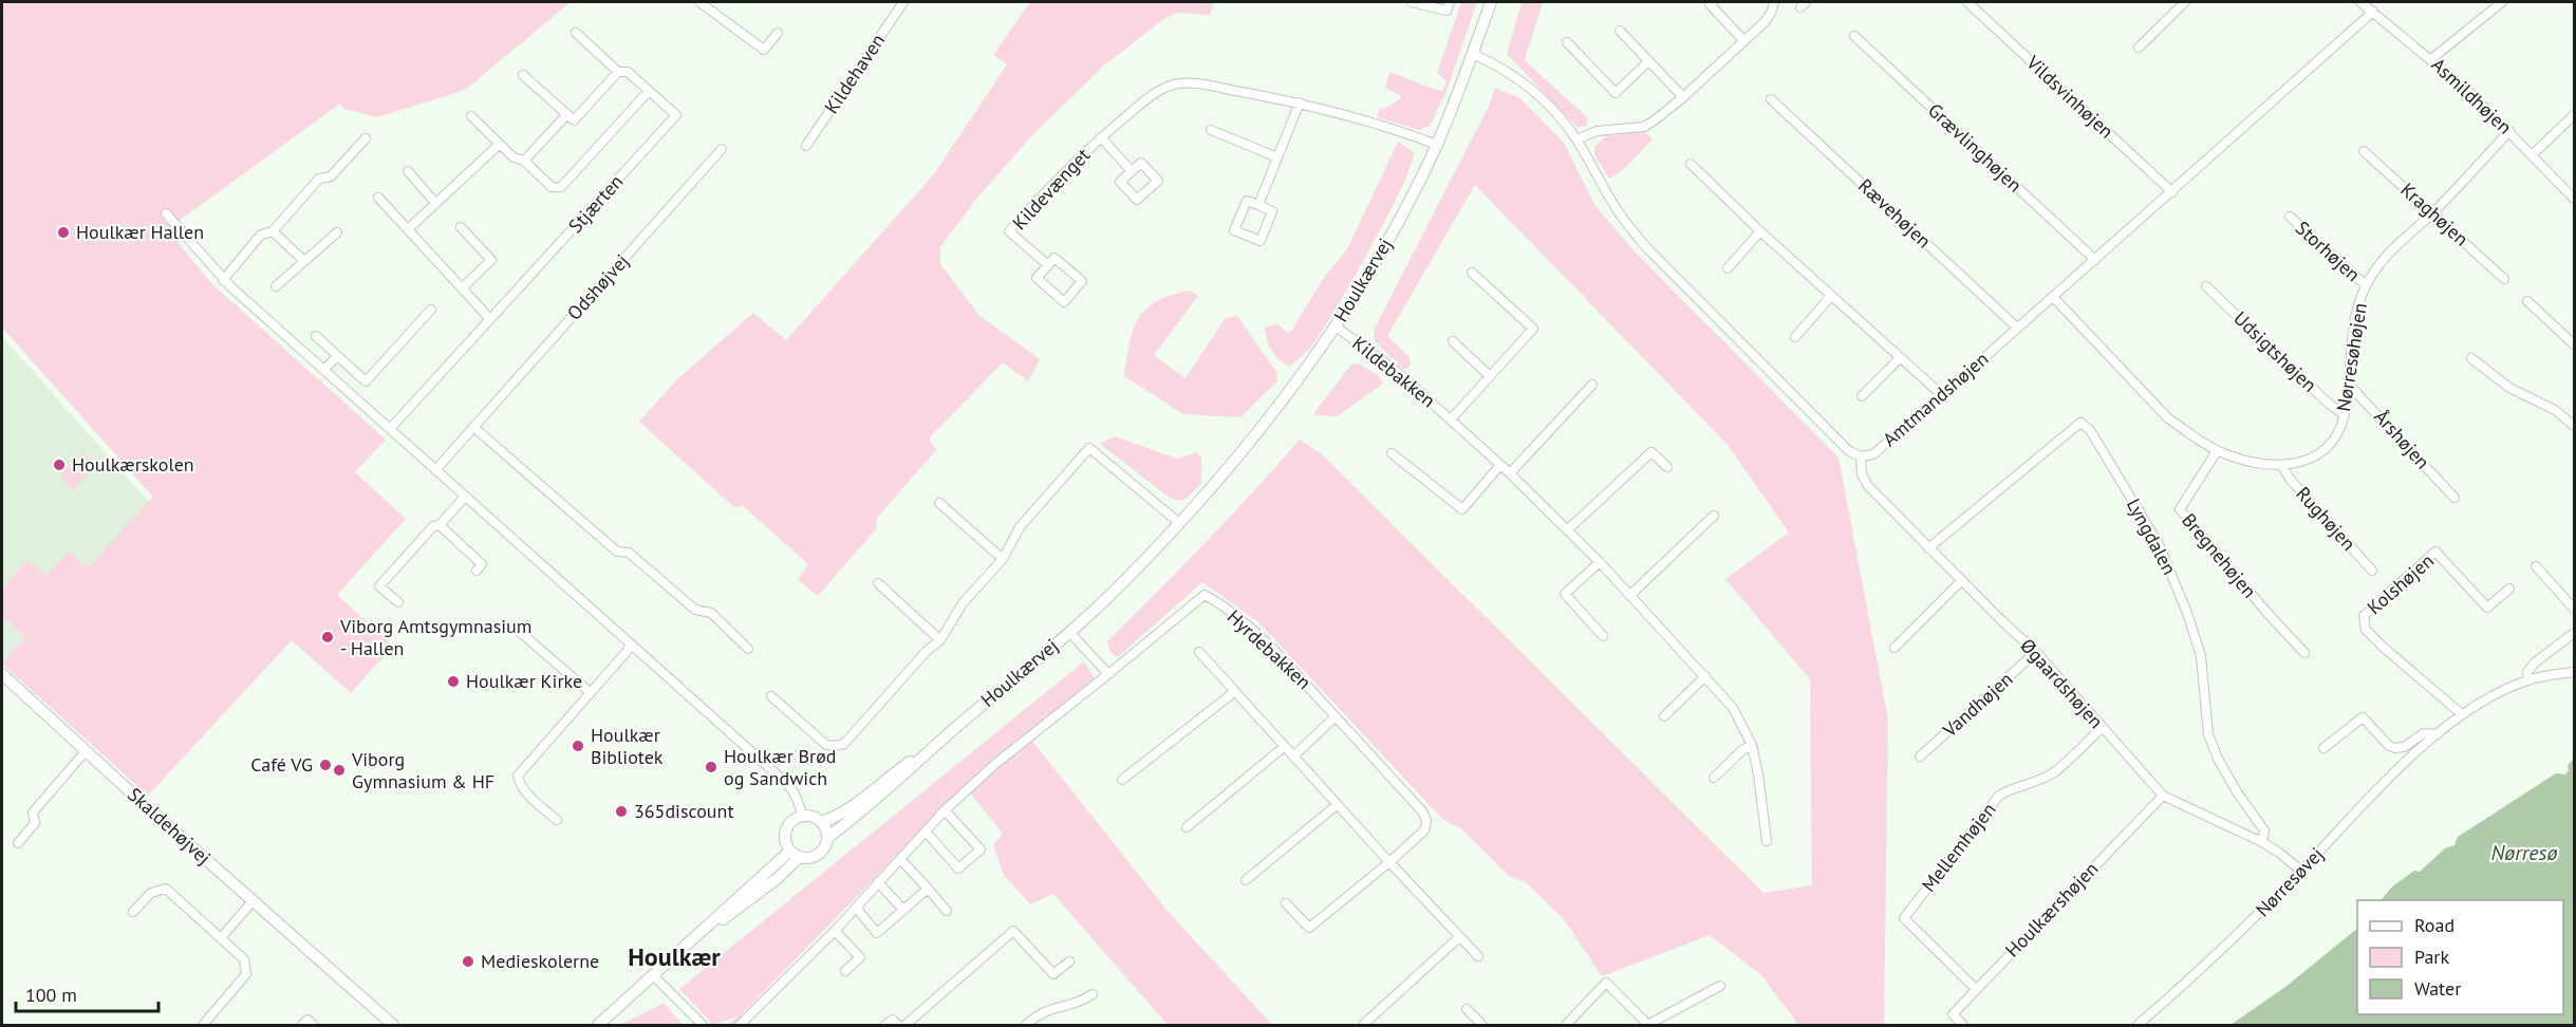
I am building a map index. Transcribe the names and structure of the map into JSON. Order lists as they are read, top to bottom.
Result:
{
  "streets": {
    "street": [
      "Kildehaven",
      "Asmildhøjen",
      "Vildsvinhøjen",
      "Grævlinghøjen",
      "Kildevænget",
      "Stjærten",
      "Rævehøjen",
      "Kraghøjen",
      "Storhøjen",
      "Houlkærvej",
      "Odshøjvej",
      "Udsigtshøjen",
      "Nørresøhøjen",
      "Kildebakken",
      "Amtmandshøjen",
      "Årshøjen",
      "Rughøjen",
      "Lyngdalen",
      "Bregnehøjen",
      "Kolshøjen",
      "Hyrdebakken",
      "Øgaardshøjen",
      "Vandhøjen",
      "Skaldehøjvej",
      "Mellemhøjen",
      "Nørresøvej",
      "Houlkærshøjen"
    ]
  },
  "crossings": [
    ["Asmildhøjen", "Nørresøhøjen"],
    ["Asmildhøjen", "Amtmandshøjen"],
    ["Vildsvinhøjen", "Amtmandshøjen"],
    ["Grævlinghøjen", "Amtmandshøjen"],
    ["Kildevænget", "Houlkærvej"],
    ["Rævehøjen", "Amtmandshøjen"],
    ["Kraghøjen", "Nørresøhøjen"],
    ["Storhøjen", "Nørresøhøjen"],
    ["Houlkærvej", "Kildebakken"],
    ["Houlkærvej", "Amtmandshøjen"],
    ["Udsigtshøjen", "Nørresøhøjen"],
    ["Nørresøhøjen", "Amtmandshøjen"],
    ["Nørresøhøjen", "Årshøjen"],
    ["Nørresøhøjen", "Rughøjen"],
    ["Nørresøhøjen", "Bregnehøjen"],
    ["Amtmandshøjen", "Øgaardshøjen"],
    ["Lyngdalen", "Øgaardshøjen"],
    ["Kolshøjen", "Nørresøvej"],
    ["Øgaardshøjen", "Vandhøjen"],
    ["Øgaardshøjen", "Mellemhøjen"],
    ["Øgaardshøjen", "Nørresøvej"],
    ["Øgaardshøjen", "Houlkærshøjen"],
    ["Mellemhøjen", "Houlkærshøjen"]
  ],
  "districts": ["Houlkær"],
  "water": ["Nørresø"],
  "places": [
    "Houlkær Hallen",
    "Houlkærskolen",
    "Viborg Amtsgymnasium - Hallen",
    "Houlkær Kirke",
    "Houlkær Bibliotek",
    "Café VG",
    "Houlkær Brød og Sandwich",
    "Viborg Gymnasium & HF",
    "365discount",
    "Medieskolerne"
  ],
  "legend": ["Road", "Park", "Water"],
  "scale_bar": "100 m"
}
